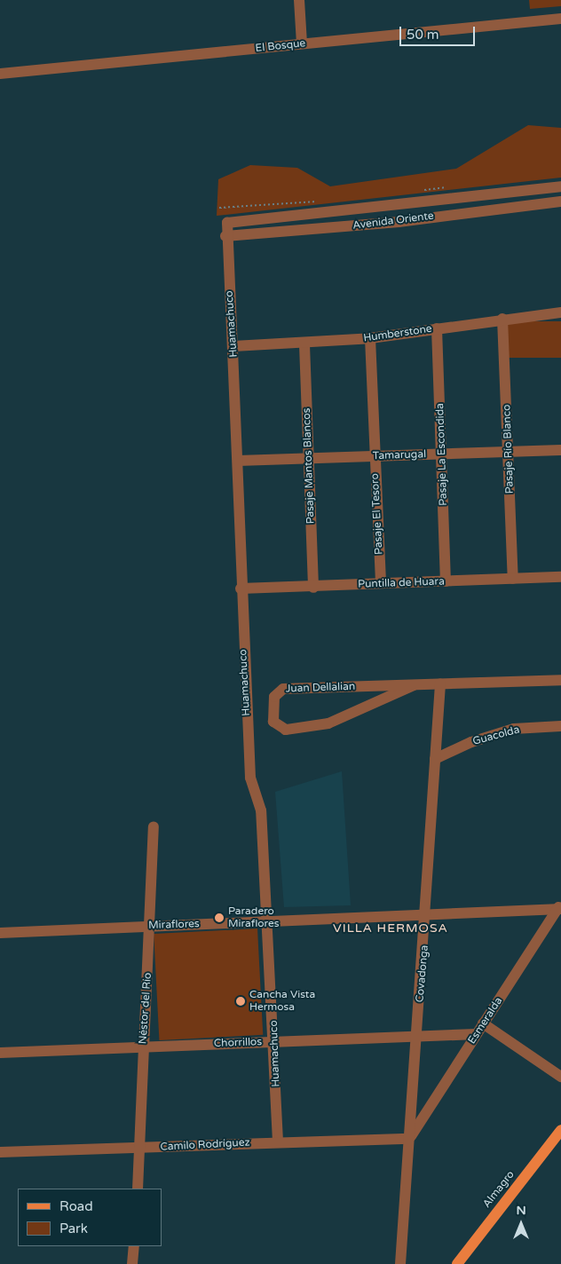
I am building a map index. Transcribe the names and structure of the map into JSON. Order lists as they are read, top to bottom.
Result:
{
  "streets": {
    "main road": ["Almagro"],
    "street": [
      "El Bosque",
      "Avenida Oriente",
      "Huamachuco",
      "Humberstone",
      "Pasaje Río Blanco",
      "Pasaje La Escondida",
      "Tamarugal",
      "Pasaje Mantos Blancos",
      "Pasaje El Tesoro",
      "Puntilla de Huara",
      "Juan Dellalian",
      "Guacolda",
      "Miraflores",
      "Covadonga",
      "Néstor del Río",
      "Esmeralda",
      "Chorrillos",
      "Camilo Rodríguez"
    ]
  },
  "crossings": [
    ["Avenida Oriente", "Huamachuco"],
    ["Huamachuco", "Humberstone"],
    ["Huamachuco", "Tamarugal"],
    ["Huamachuco", "Puntilla de Huara"],
    ["Huamachuco", "Miraflores"],
    ["Huamachuco", "Chorrillos"],
    ["Huamachuco", "Camilo Rodríguez"],
    ["Humberstone", "Pasaje Río Blanco"],
    ["Humberstone", "Pasaje La Escondida"],
    ["Humberstone", "Pasaje Mantos Blancos"],
    ["Humberstone", "Pasaje El Tesoro"],
    ["Pasaje Río Blanco", "Tamarugal"],
    ["Pasaje Río Blanco", "Puntilla de Huara"],
    ["Pasaje La Escondida", "Tamarugal"],
    ["Pasaje La Escondida", "Puntilla de Huara"],
    ["Tamarugal", "Pasaje Mantos Blancos"],
    ["Tamarugal", "Pasaje El Tesoro"],
    ["Pasaje Mantos Blancos", "Puntilla de Huara"],
    ["Pasaje El Tesoro", "Puntilla de Huara"],
    ["Juan Dellalian", "Covadonga"],
    ["Guacolda", "Covadonga"],
    ["Miraflores", "Covadonga"],
    ["Miraflores", "Néstor del Río"],
    ["Miraflores", "Esmeralda"],
    ["Covadonga", "Esmeralda"],
    ["Covadonga", "Chorrillos"],
    ["Covadonga", "Camilo Rodríguez"],
    ["Néstor del Río", "Chorrillos"],
    ["Néstor del Río", "Camilo Rodríguez"],
    ["Esmeralda", "Chorrillos"],
    ["Esmeralda", "Camilo Rodríguez"]
  ],
  "districts": ["VILLA HERMOSA"],
  "places": ["Paradero Miraflores", "Cancha Vista Hermosa"],
  "legend": ["Road", "Park"],
  "scale_bar": "50 m",
  "north": "top"
}
